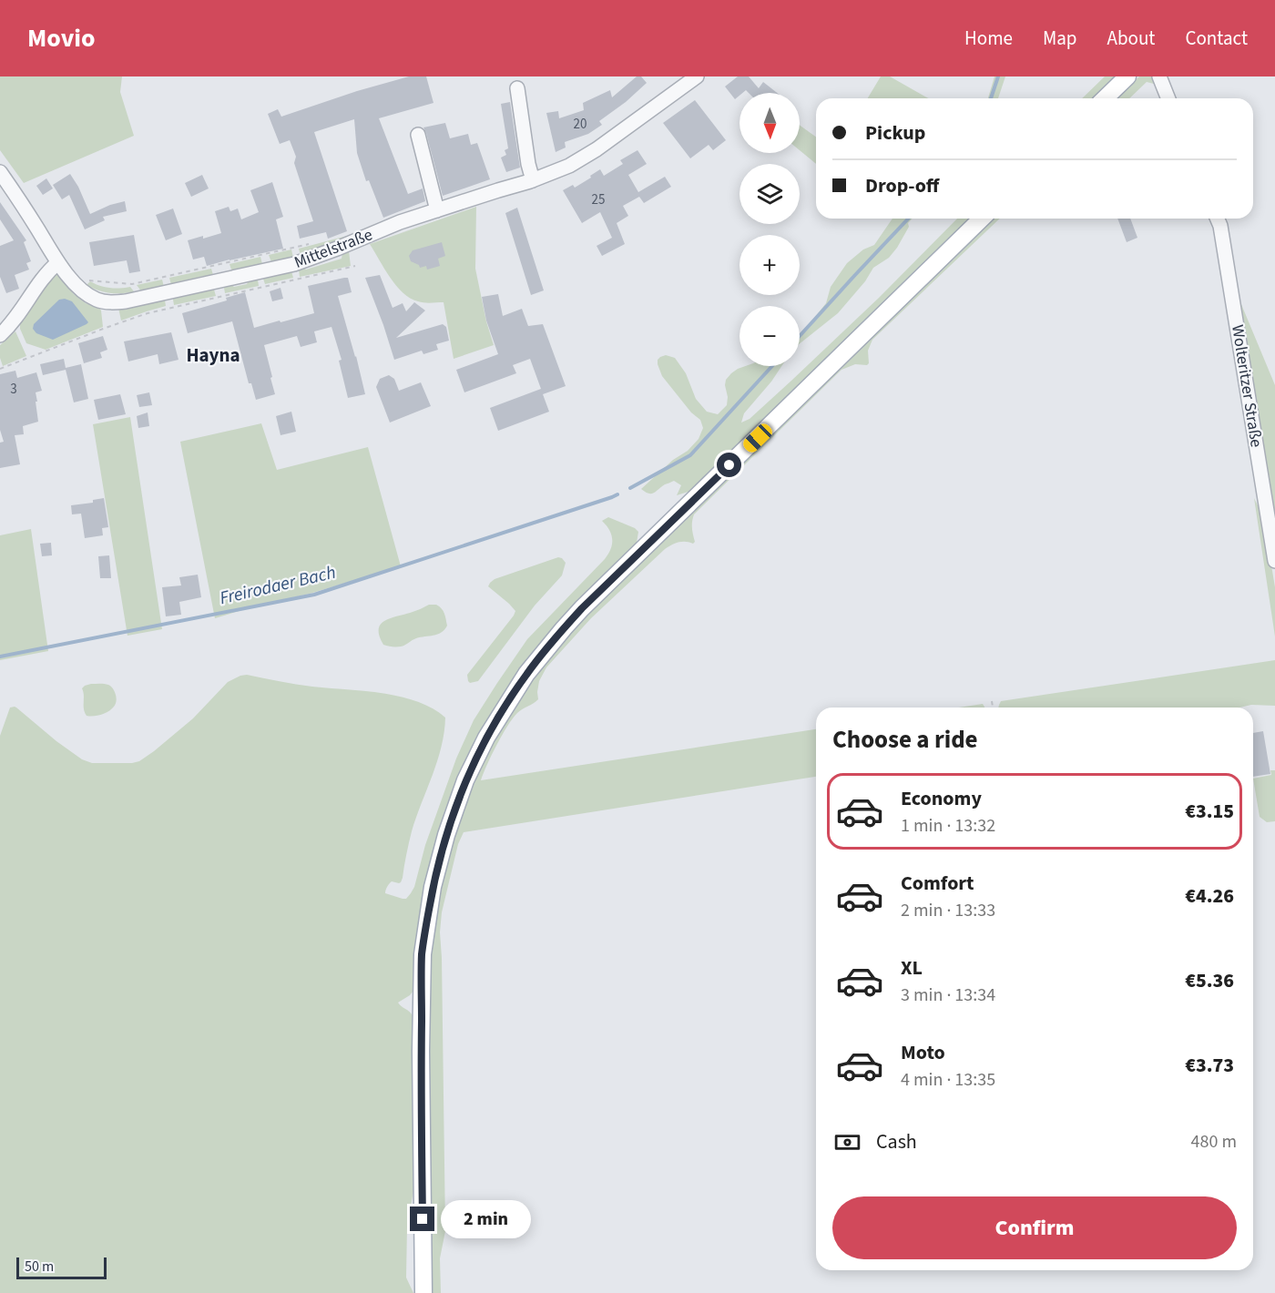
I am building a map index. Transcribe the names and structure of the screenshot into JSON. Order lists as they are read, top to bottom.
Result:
{
  "streets": {
    "street": ["Mittelstraße", "Wolteritzer Straße"]
  },
  "districts": ["Hayna"],
  "water": ["Freirodaer Bach"],
  "house_numbers": ["20", "25", "3"],
  "scale_bar": "50 m",
  "north": "bottom",
  "page": {
    "header": "Movio",
    "nav": [
      "Home",
      "Map",
      "About",
      "Contact"
    ],
    "map_buttons": ["+", "−"],
    "banner": ["Pickup", "Drop-off"],
    "heading": "Choose a ride",
    "list": [
      {
        "name": "Economy",
        "note": "1 min · 13:32",
        "value": "€3.15"
      },
      {
        "name": "Comfort",
        "note": "2 min · 13:33",
        "value": "€4.26"
      },
      {
        "name": "XL",
        "note": "3 min · 13:34",
        "value": "€5.36"
      },
      {
        "name": "Moto",
        "note": "4 min · 13:35",
        "value": "€3.73"
      }
    ],
    "pay": ["Cash", "480 m"],
    "buttons": "Confirm",
    "bubble": "2 min",
    "scale": "50 m"
  }
}
